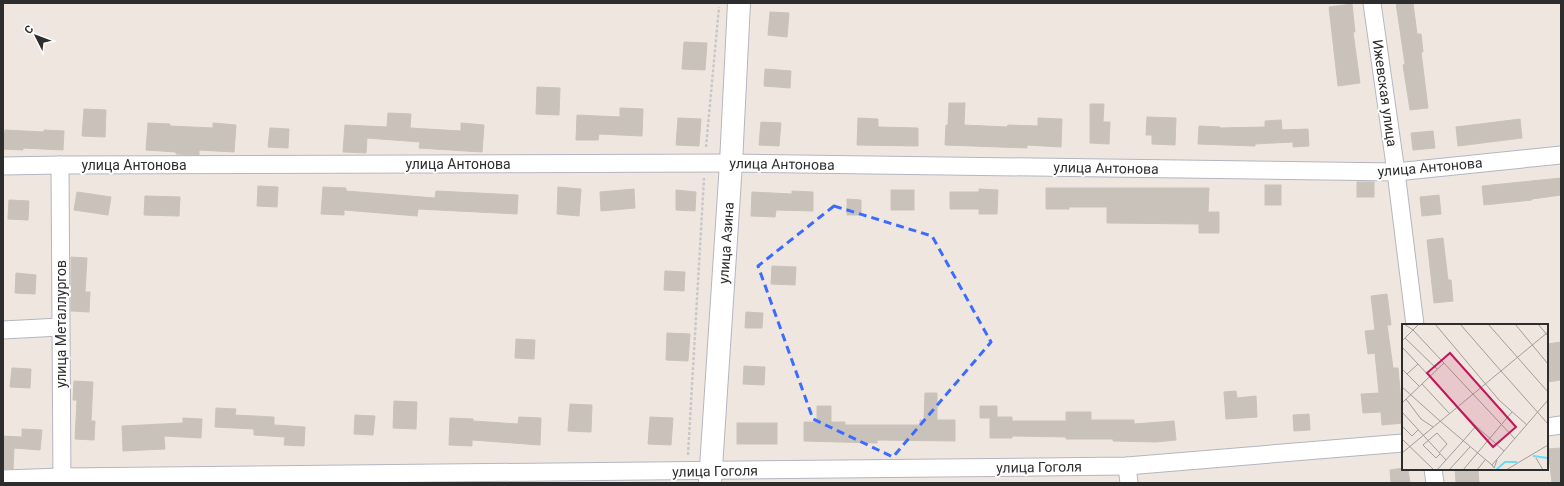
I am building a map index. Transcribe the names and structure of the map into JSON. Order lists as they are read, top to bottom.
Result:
{
  "streets": {
    "main road": ["улица Азина"],
    "street": [
      "Ижевская улица",
      "улица Антонова",
      "улица Металлургов",
      "улица Гоголя"
    ]
  },
  "crossings": [
    ["Ижевская улица", "улица Антонова"],
    ["улица Антонова", "улица Азина"],
    ["улица Антонова", "улица Металлургов"],
    ["улица Азина", "улица Гоголя"],
    ["улица Металлургов", "улица Гоголя"]
  ],
  "north": "top left"
}
